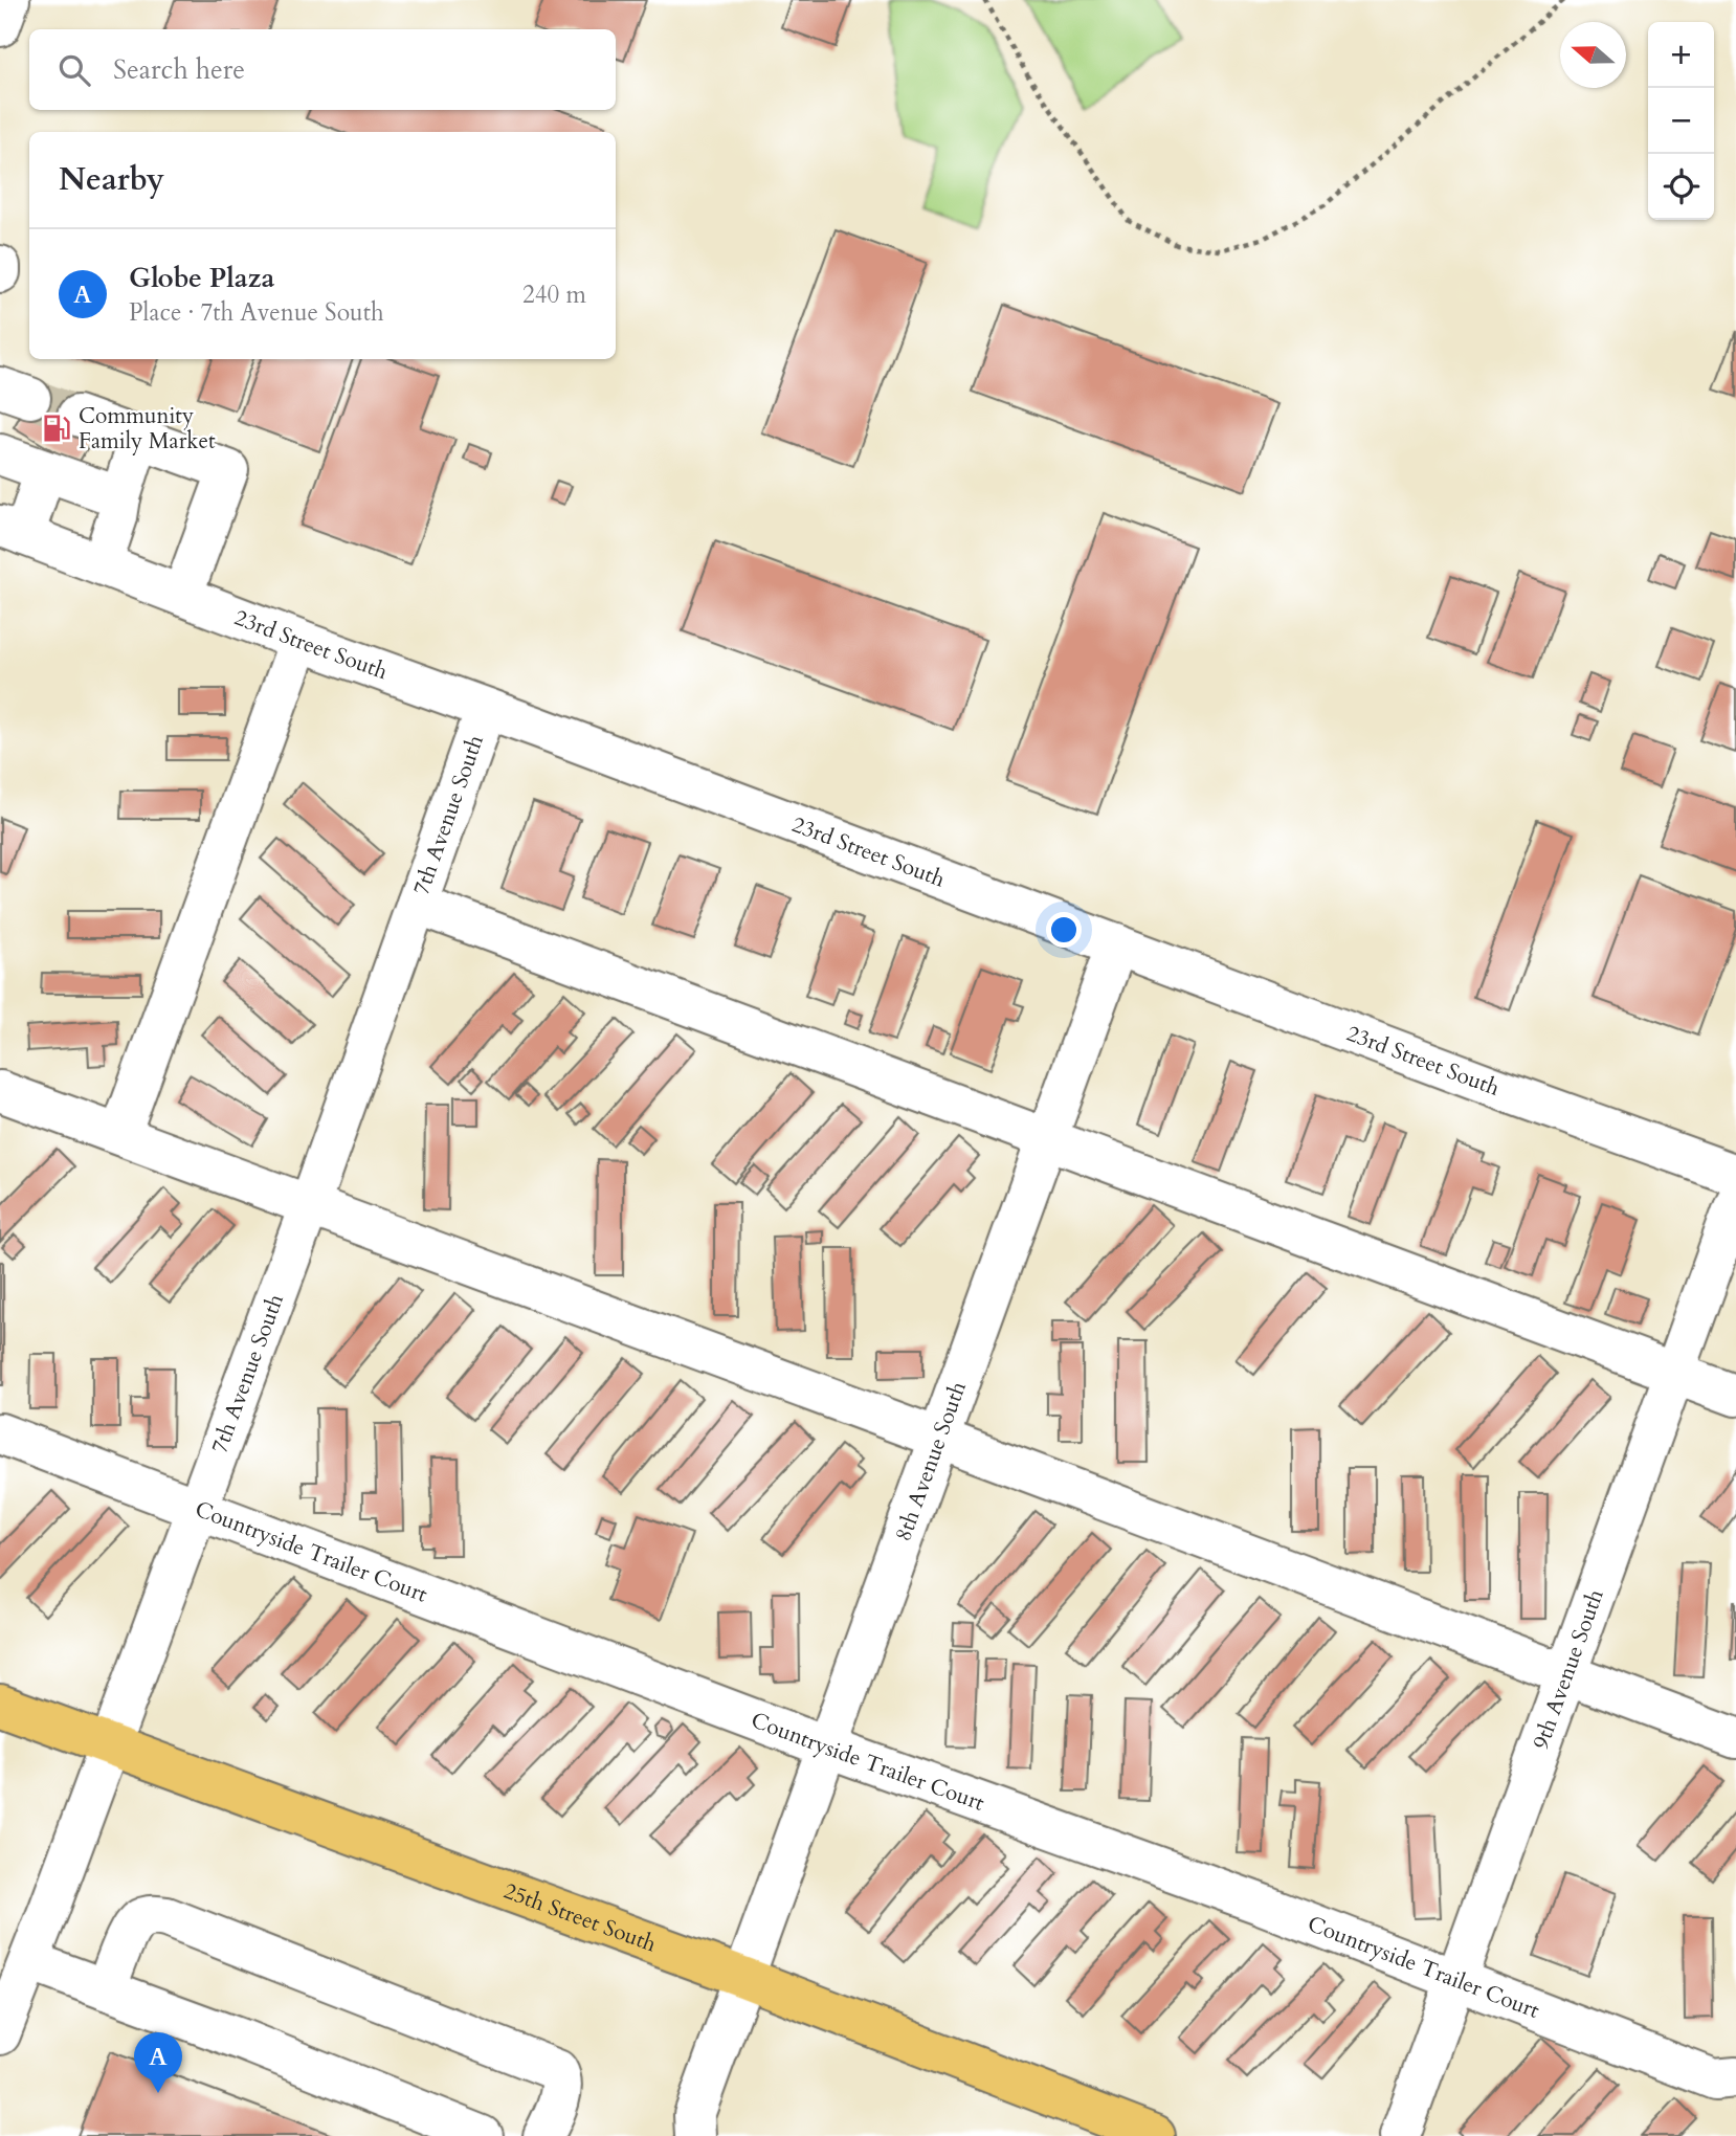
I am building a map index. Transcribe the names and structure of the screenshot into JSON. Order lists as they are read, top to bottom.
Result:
{
  "streets": {
    "main road": ["25th Street South"],
    "street": [
      "23rd Street South",
      "7th Avenue South",
      "8th Avenue South",
      "Countryside Trailer Court",
      "9th Avenue South"
    ]
  },
  "crossings": [
    ["23rd Street South", "7th Avenue South"],
    ["23rd Street South", "8th Avenue South"],
    ["7th Avenue South", "Countryside Trailer Court"],
    ["7th Avenue South", "25th Street South"],
    ["8th Avenue South", "Countryside Trailer Court"],
    ["8th Avenue South", "25th Street South"],
    ["Countryside Trailer Court", "9th Avenue South"]
  ],
  "places": {
    "fuel station": ["Community Family Market"]
  },
  "north": "left",
  "page": {
    "map_buttons": ["+", "−"],
    "search": "Search here",
    "heading": "Nearby",
    "list": [
      {
        "mark": "A",
        "name": "Globe Plaza",
        "note": "Place · 7th Avenue South",
        "value": "240 m"
      }
    ],
    "pins": "A"
  }
}
